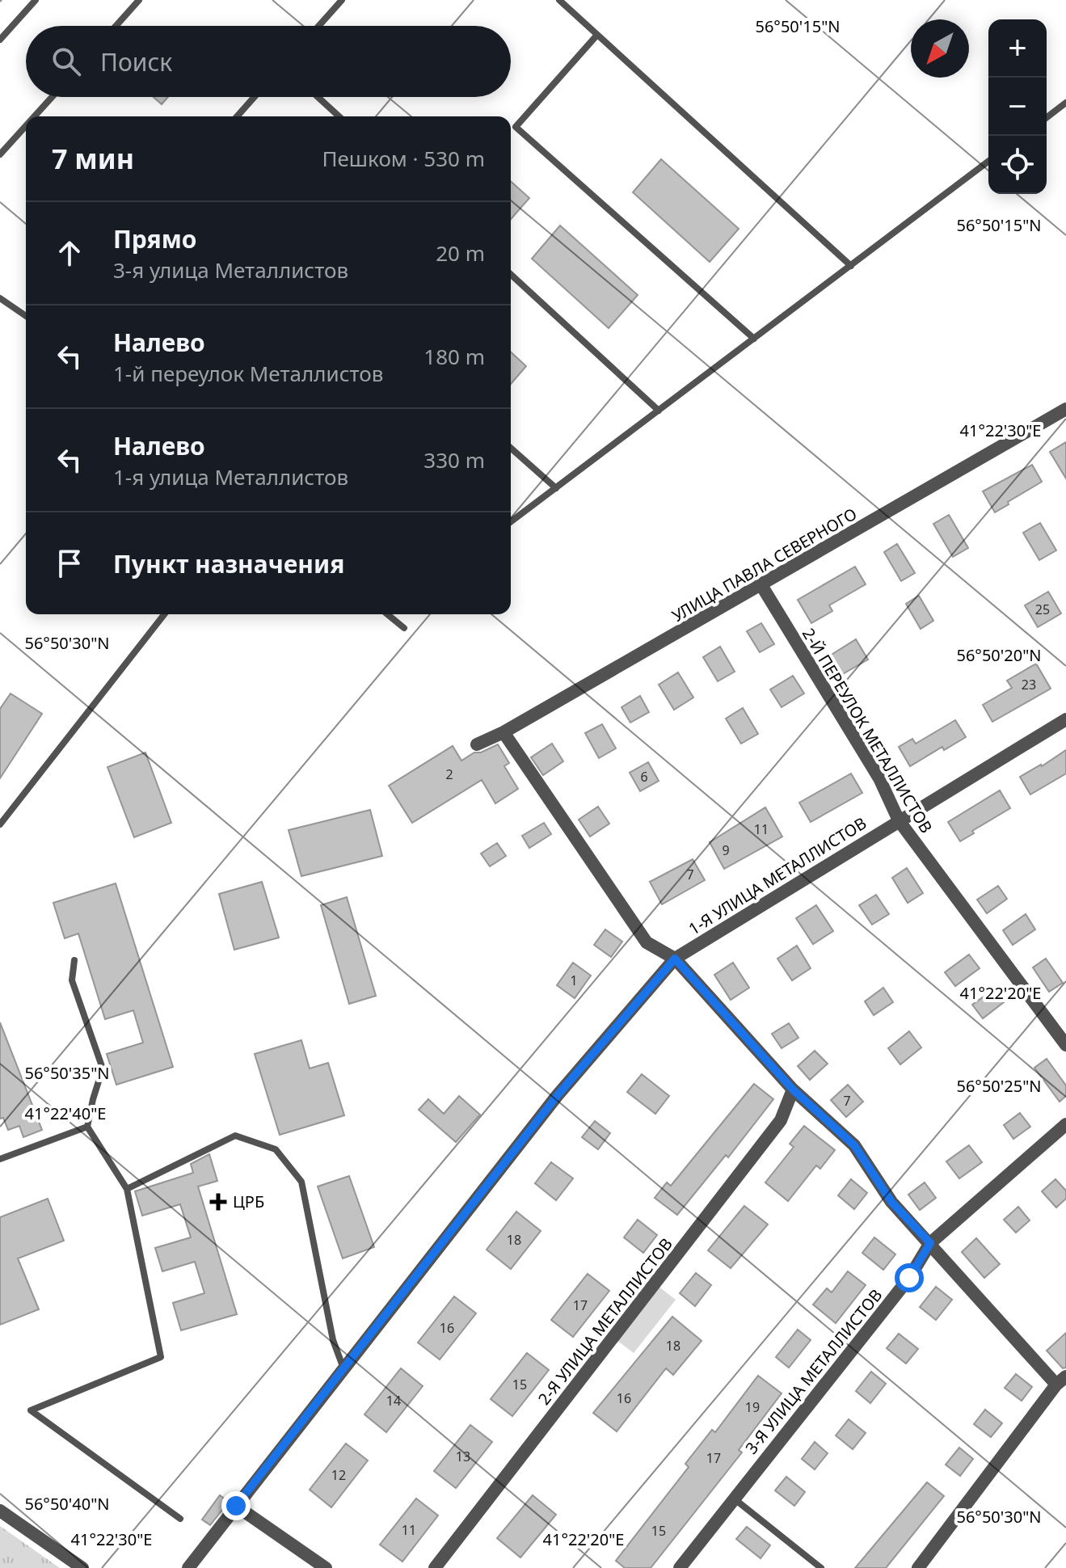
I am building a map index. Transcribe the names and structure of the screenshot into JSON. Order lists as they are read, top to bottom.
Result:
{
  "streets": {
    "street": [
      "УЛИЦА ПАВЛА СЕВЕРНОГО",
      "2-Й ПЕРЕУЛОК МЕТАЛЛИСТОВ",
      "1-Я УЛИЦА МЕТАЛЛИСТОВ",
      "2-Я УЛИЦА МЕТАЛЛИСТОВ",
      "3-Я УЛИЦА МЕТАЛЛИСТОВ"
    ]
  },
  "crossings": [
    ["УЛИЦА ПАВЛА СЕВЕРНОГО", "2-Й ПЕРЕУЛОК МЕТАЛЛИСТОВ"],
    ["2-Й ПЕРЕУЛОК МЕТАЛЛИСТОВ", "1-Я УЛИЦА МЕТАЛЛИСТОВ"]
  ],
  "places": {
    "health": ["ЦРБ"]
  },
  "house_numbers": [
    "25",
    "23",
    "2",
    "6",
    "11",
    "9",
    "7",
    "1",
    "7",
    "18",
    "17",
    "16",
    "18",
    "15",
    "16",
    "14",
    "19",
    "13",
    "17",
    "12",
    "11",
    "15"
  ],
  "north": "bottom left",
  "page": {
    "map_buttons": ["+", "−"],
    "search": "Поиск",
    "heading": ["7 мин", "Пешком · 530 m"],
    "list": [
      ["Прямо", "3-я улица Металлистов", "20 m"],
      ["Налево", "1-й переулок Металлистов", "180 m"],
      ["Налево", "1-я улица Металлистов", "330 m"],
      "Пункт назначения"
    ]
  },
  "coordinates": [
    "56°50'15\"N",
    "41°22'30\"E",
    "56°50'30\"N",
    "56°50'20\"N",
    "41°22'20\"E",
    "56°50'35\"N",
    "56°50'25\"N",
    "41°22'40\"E",
    "56°50'40\"N"
  ]
}
